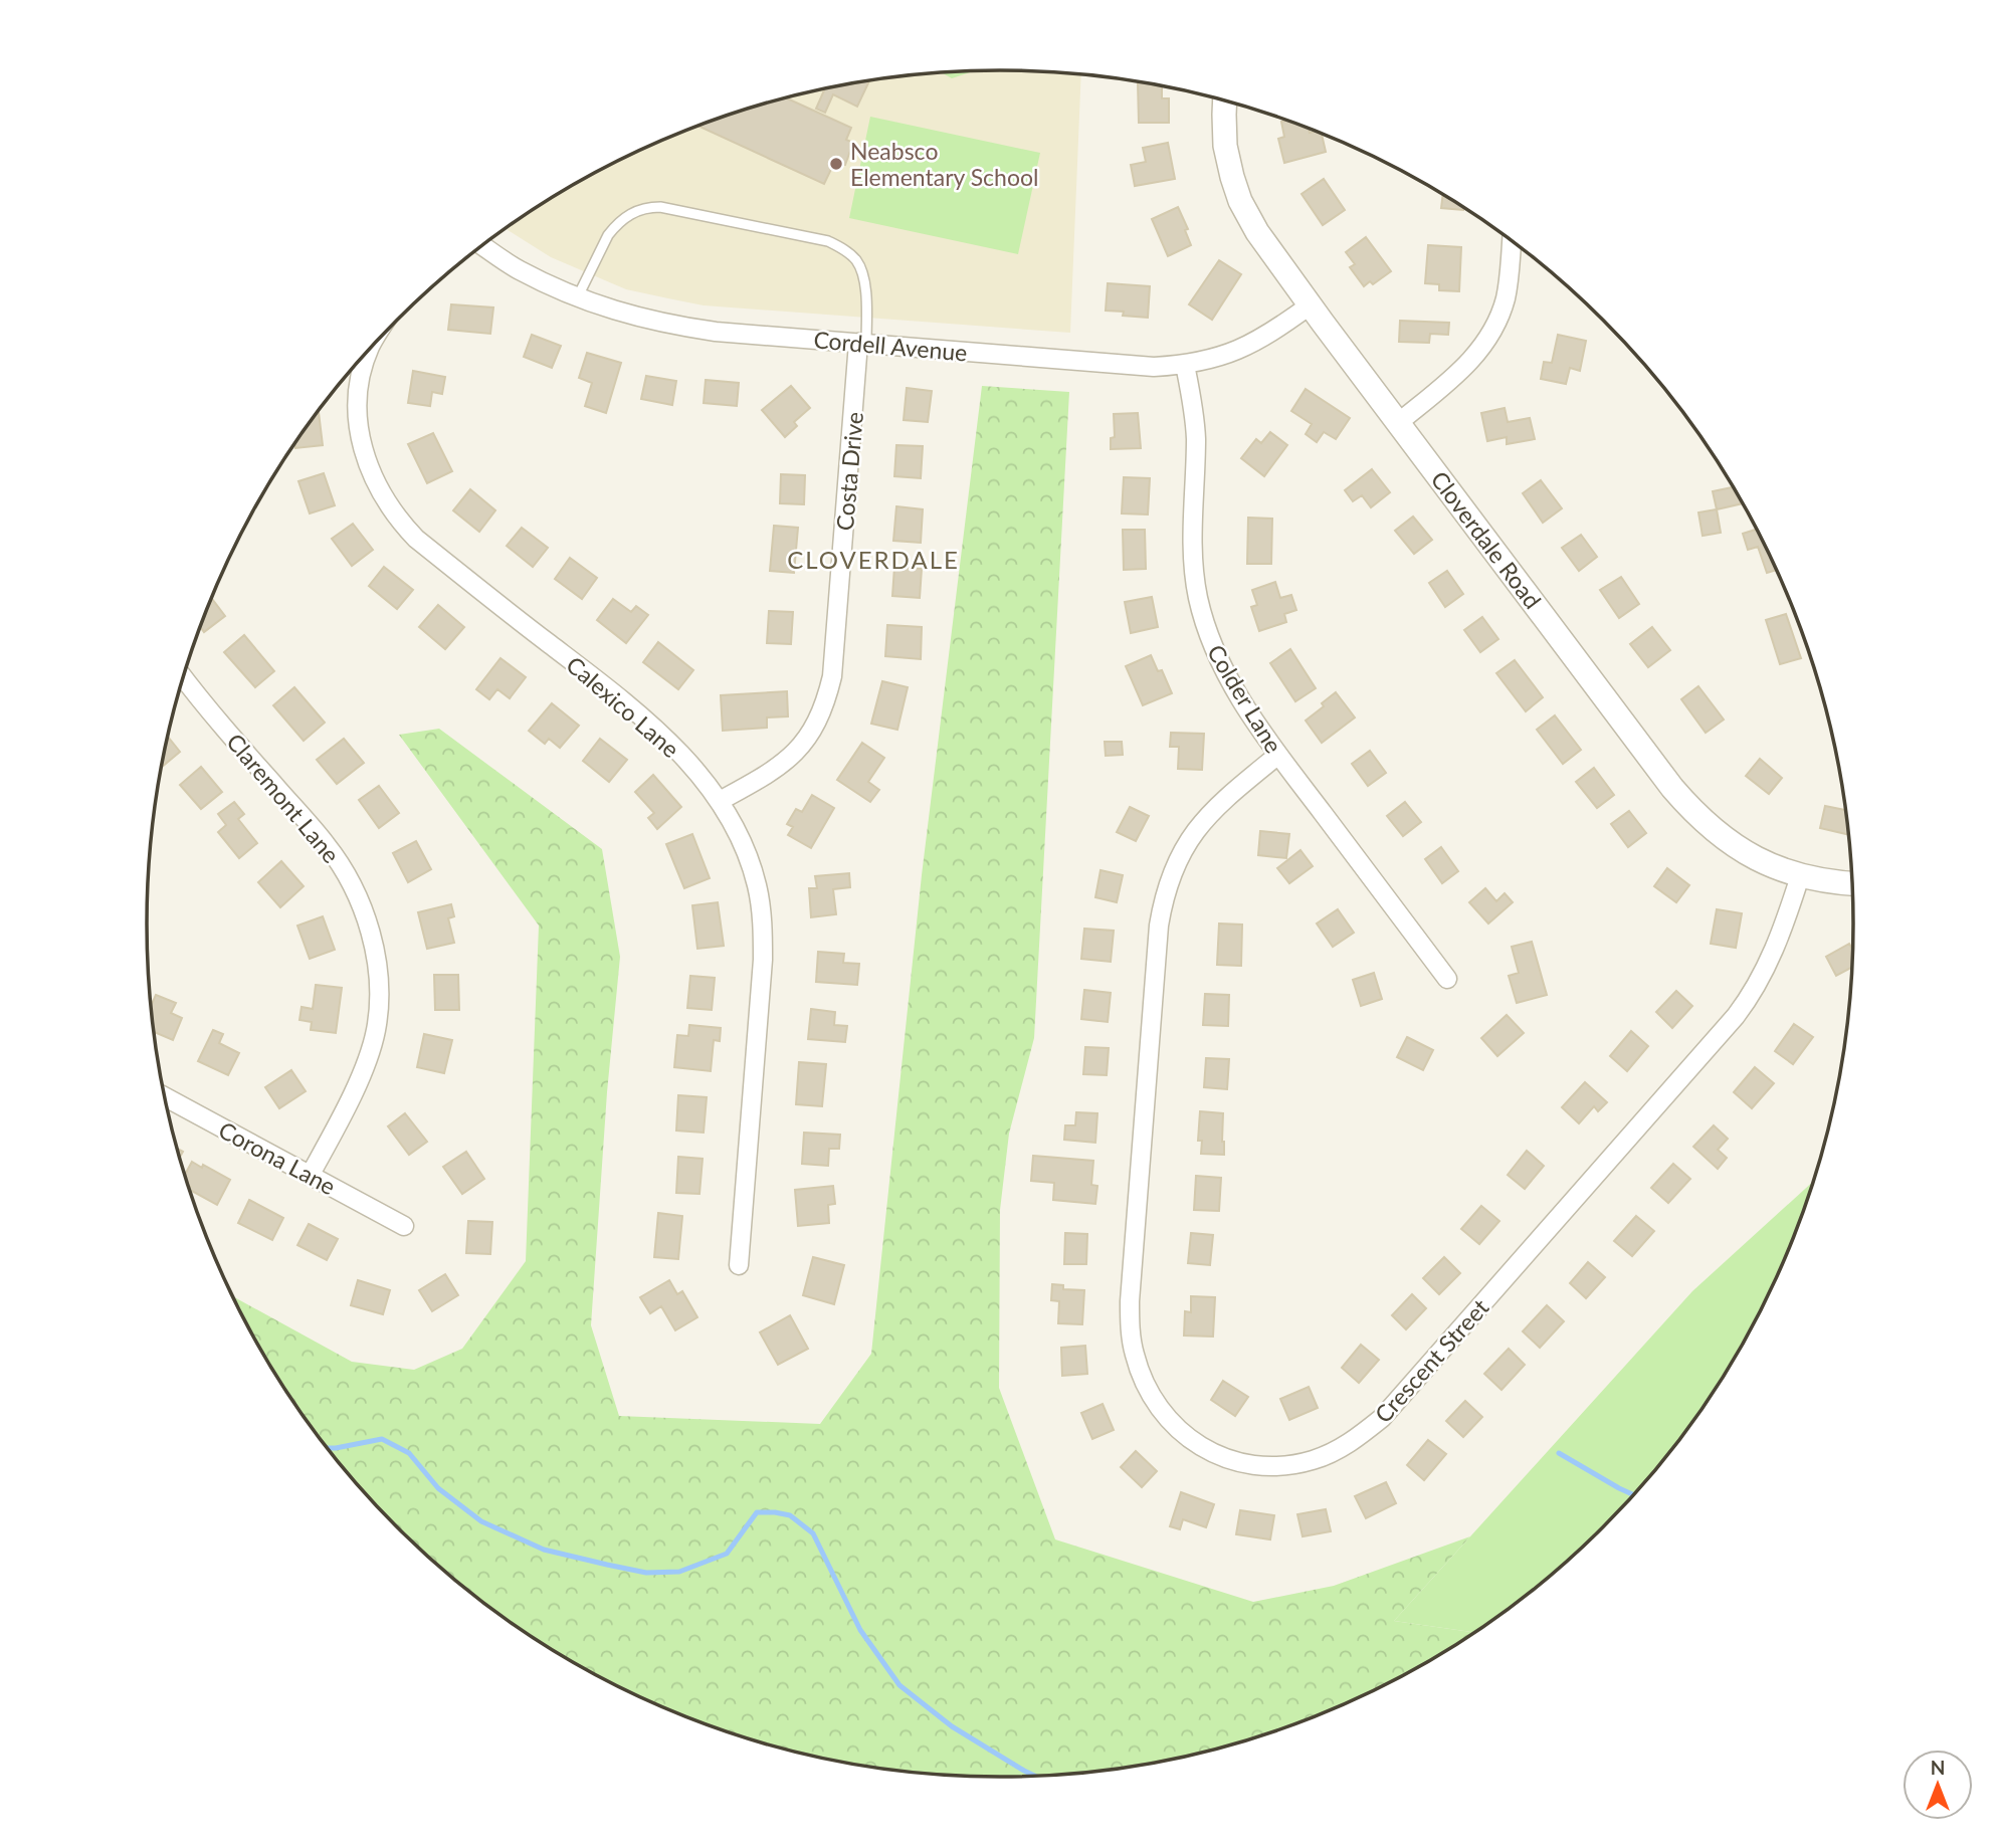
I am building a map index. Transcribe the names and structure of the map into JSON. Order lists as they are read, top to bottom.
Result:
{
  "streets": {
    "street": [
      "Cordell Avenue",
      "Costa Drive",
      "Cloverdale Road",
      "Colder Lane",
      "Calexico Lane",
      "Claremont Lane",
      "Corona Lane",
      "Crescent Street"
    ]
  },
  "crossings": [
    ["Cordell Avenue", "Costa Drive"],
    ["Cordell Avenue", "Cloverdale Road"],
    ["Cordell Avenue", "Colder Lane"],
    ["Costa Drive", "Calexico Lane"],
    ["Cloverdale Road", "Crescent Street"],
    ["Colder Lane", "Crescent Street"],
    ["Claremont Lane", "Corona Lane"]
  ],
  "districts": ["CLOVERDALE"],
  "places": ["Neabsco Elementary School"],
  "north": "top"
}
